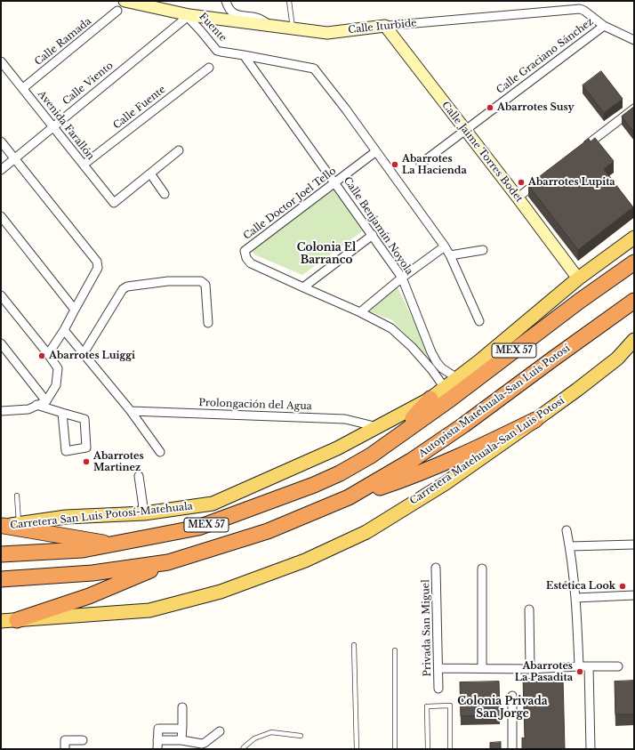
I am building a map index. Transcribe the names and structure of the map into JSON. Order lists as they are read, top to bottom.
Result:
{
  "streets": {
    "highway": ["MEX 57", "Autopista Matehuala-San Luis Potosí"],
    "main road": ["Carretera Matehuala-San Luis Potosí", "Carretera San Luis Potosí-Matehuala"],
    "street": [
      "Calle Iturbide",
      "Fuente",
      "Calle Ramada",
      "Calle Graciano Sánchez",
      "Calle Viento",
      "Calle Fuente",
      "Avenida Farallón",
      "Calle Jaime Torres Bodet",
      "Calle Doctor Joel Tello",
      "Calle Benjamín Noyola",
      "Prolongación del Agua",
      "Privada San Miguel"
    ]
  },
  "crossings": [
    ["Calle Iturbide", "Fuente"],
    ["Calle Iturbide", "Calle Graciano Sánchez"],
    ["Calle Iturbide", "Calle Viento"],
    ["Calle Iturbide", "Calle Jaime Torres Bodet"],
    ["Fuente", "Calle Viento"],
    ["Fuente", "Calle Doctor Joel Tello"],
    ["Fuente", "Calle Benjamín Noyola"],
    ["Calle Ramada", "Avenida Farallón"],
    ["Calle Graciano Sánchez", "Calle Jaime Torres Bodet"],
    ["Calle Viento", "Avenida Farallón"],
    ["Calle Fuente", "Avenida Farallón"],
    ["Calle Jaime Torres Bodet", "Carretera San Luis Potosí-Matehuala"],
    ["Calle Doctor Joel Tello", "Calle Benjamín Noyola"],
    ["Calle Doctor Joel Tello", "Carretera San Luis Potosí-Matehuala"],
    ["Calle Benjamín Noyola", "Carretera San Luis Potosí-Matehuala"],
    ["Prolongación del Agua", "Carretera San Luis Potosí-Matehuala"]
  ],
  "districts": ["Colonia El Barranco", "Colonia Privada San Jorge"],
  "places": [
    "Abarrotes Susy",
    "Abarrotes La Hacienda",
    "Abarrotes Lupita",
    "Abarrotes Luiggi",
    "Abarrotes Martinez",
    "Estética Look",
    "Abarrotes La Pasadita"
  ]
}
